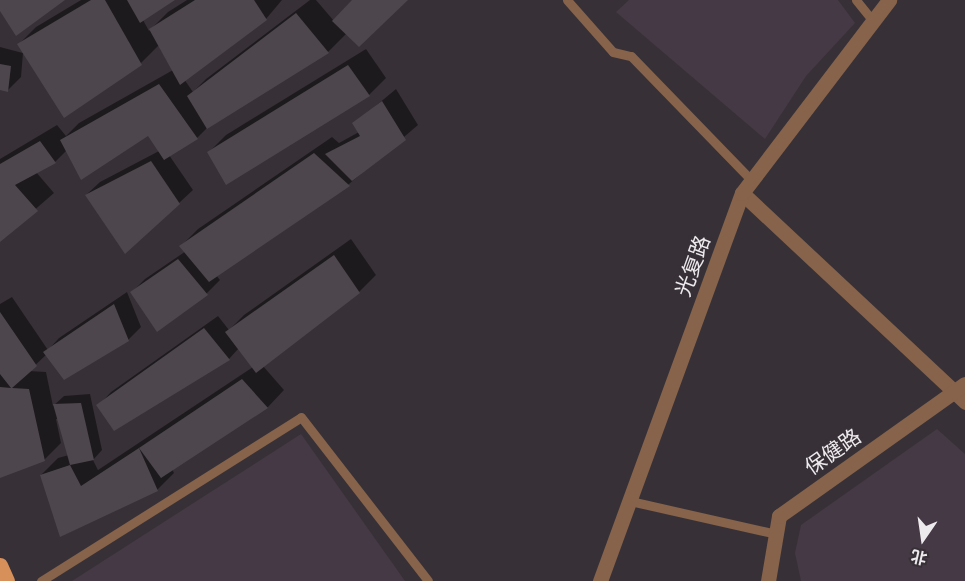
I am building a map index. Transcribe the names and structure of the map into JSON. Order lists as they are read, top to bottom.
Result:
{
  "streets": {
    "street": ["光复路", "保健路"]
  },
  "north": "bottom"
}
